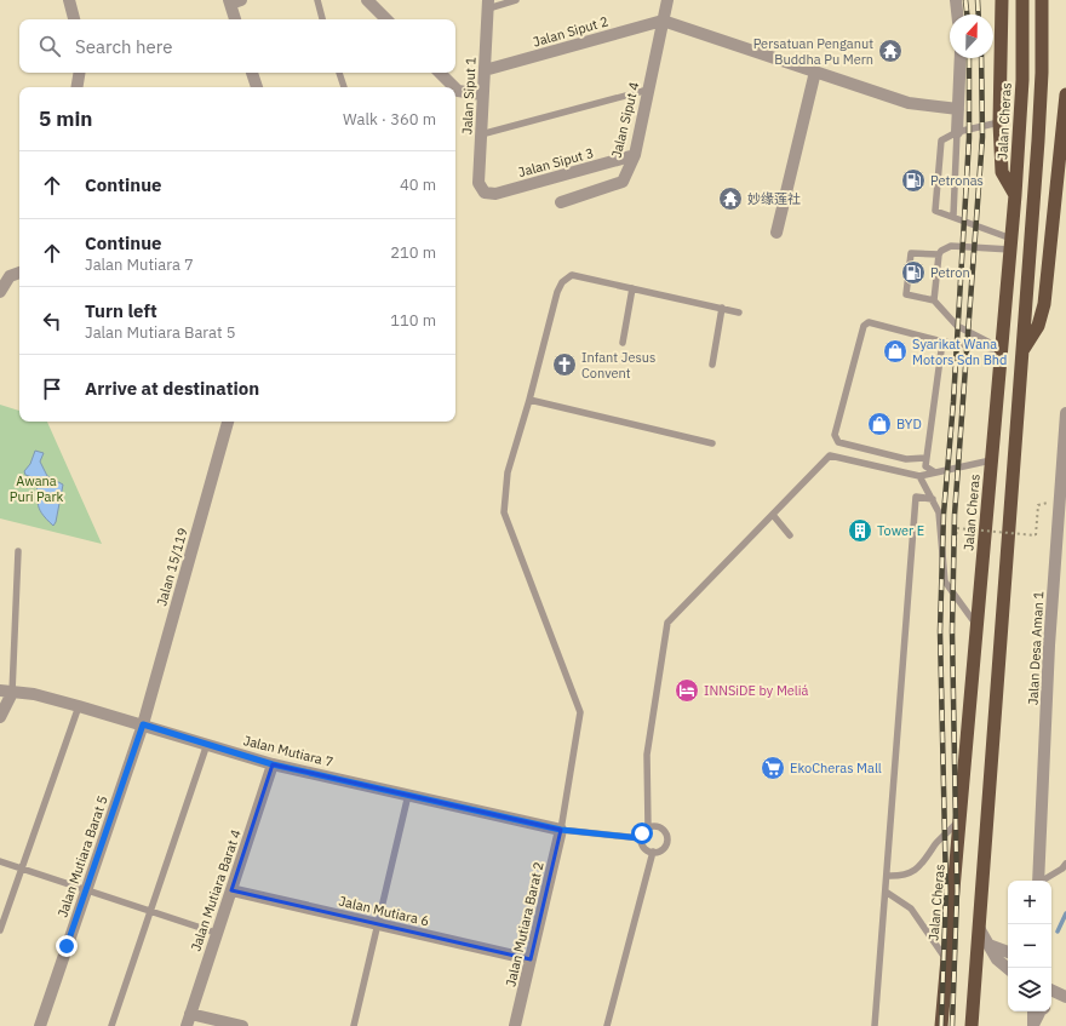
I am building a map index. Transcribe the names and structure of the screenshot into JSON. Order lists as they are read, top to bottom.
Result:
{
  "streets": {
    "highway": ["Jalan Cheras"],
    "street": [
      "Jalan Siput 2",
      "Jalan Siput 1",
      "Jalan Siput 4",
      "Jalan Siput 3",
      "Jalan 15/119",
      "Jalan Desa Aman 1",
      "Jalan Mutiara 7",
      "Jalan Mutiara Barat 5",
      "Jalan Mutiara Barat 4",
      "Jalan Mutiara 6",
      "Jalan Mutiara Barat 2"
    ]
  },
  "crossings": [
    ["Jalan Siput 2", "Jalan Siput 1"],
    ["Jalan Siput 2", "Jalan Siput 4"],
    ["Jalan Siput 1", "Jalan Siput 3"],
    ["Jalan Siput 4", "Jalan Siput 3"],
    ["Jalan 15/119", "Jalan Mutiara 7"],
    ["Jalan 15/119", "Jalan Mutiara Barat 5"],
    ["Jalan Mutiara 7", "Jalan Mutiara Barat 5"],
    ["Jalan Mutiara 7", "Jalan Mutiara Barat 4"],
    ["Jalan Mutiara 7", "Jalan Mutiara Barat 2"],
    ["Jalan Mutiara Barat 4", "Jalan Mutiara 6"],
    ["Jalan Mutiara 6", "Jalan Mutiara Barat 2"]
  ],
  "parks": ["Awana Puri Park"],
  "places": {
    "temple": ["Persatuan Penganut Buddha Pu Mern", "妙缘莲社"],
    "fuel station": ["Petronas", "Petron"],
    "shop": ["Syarikat Wana Motors Sdn Bhd", "BYD"],
    "church": ["Infant Jesus Convent"],
    "building": ["Tower E"],
    "hotel": ["INNSiDE by Meliá"],
    "supermarket": ["EkoCheras Mall"]
  },
  "north": "top",
  "page": {
    "search": "Search here",
    "heading": ["5 min", "Walk · 360 m"],
    "list": [
      ["Continue", "40 m"],
      ["Continue", "Jalan Mutiara 7", "210 m"],
      ["Turn left", "Jalan Mutiara Barat 5", "110 m"],
      "Arrive at destination"
    ],
    "map_buttons": ["+", "−"]
  }
}
